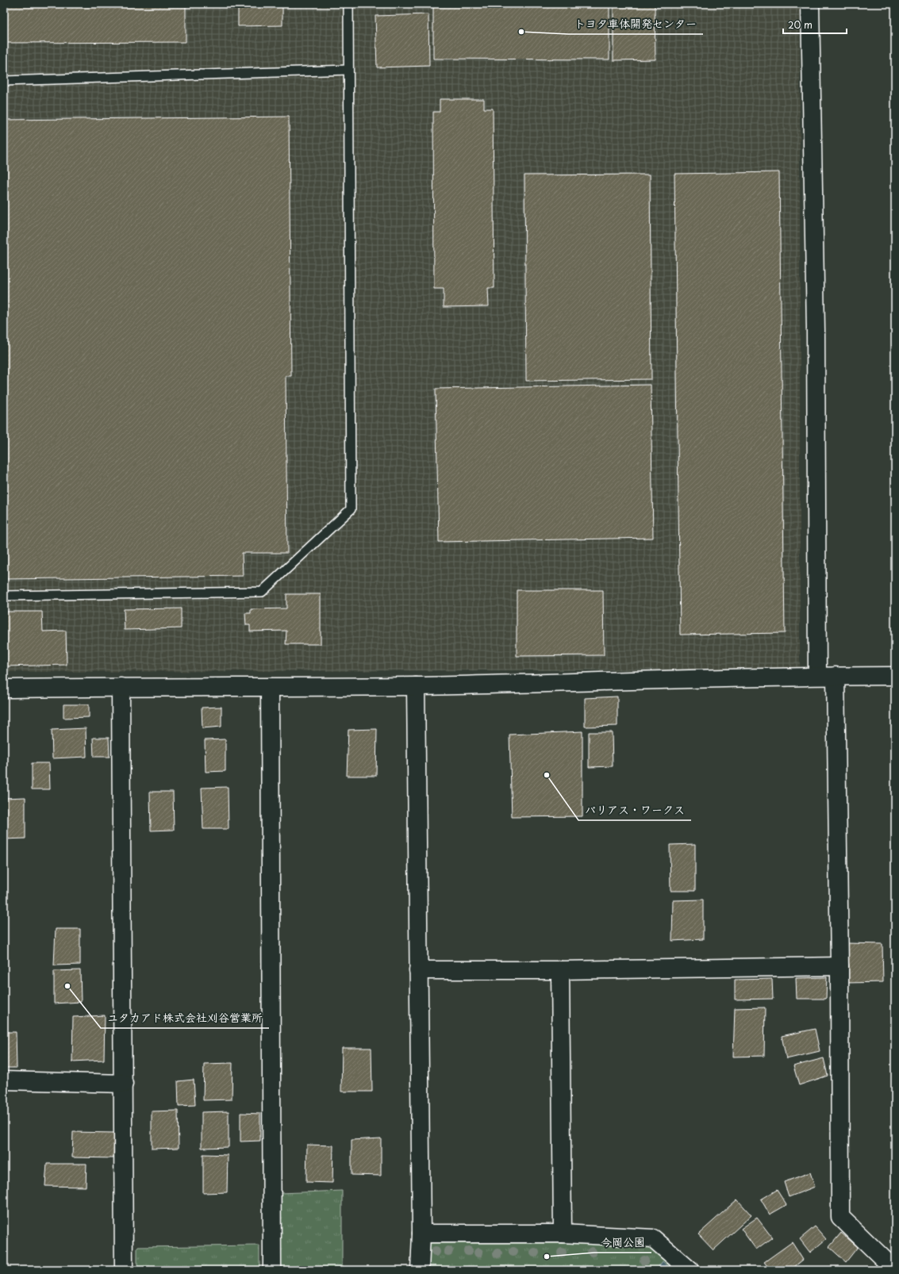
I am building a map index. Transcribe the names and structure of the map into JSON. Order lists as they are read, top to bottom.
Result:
{
  "places": [
    "トヨタ車体開発センター",
    "バリアス・ワークス",
    "ユタカアド株式会社刈谷営業所",
    "今岡公園"
  ],
  "scale_bar": "20 m"
}
